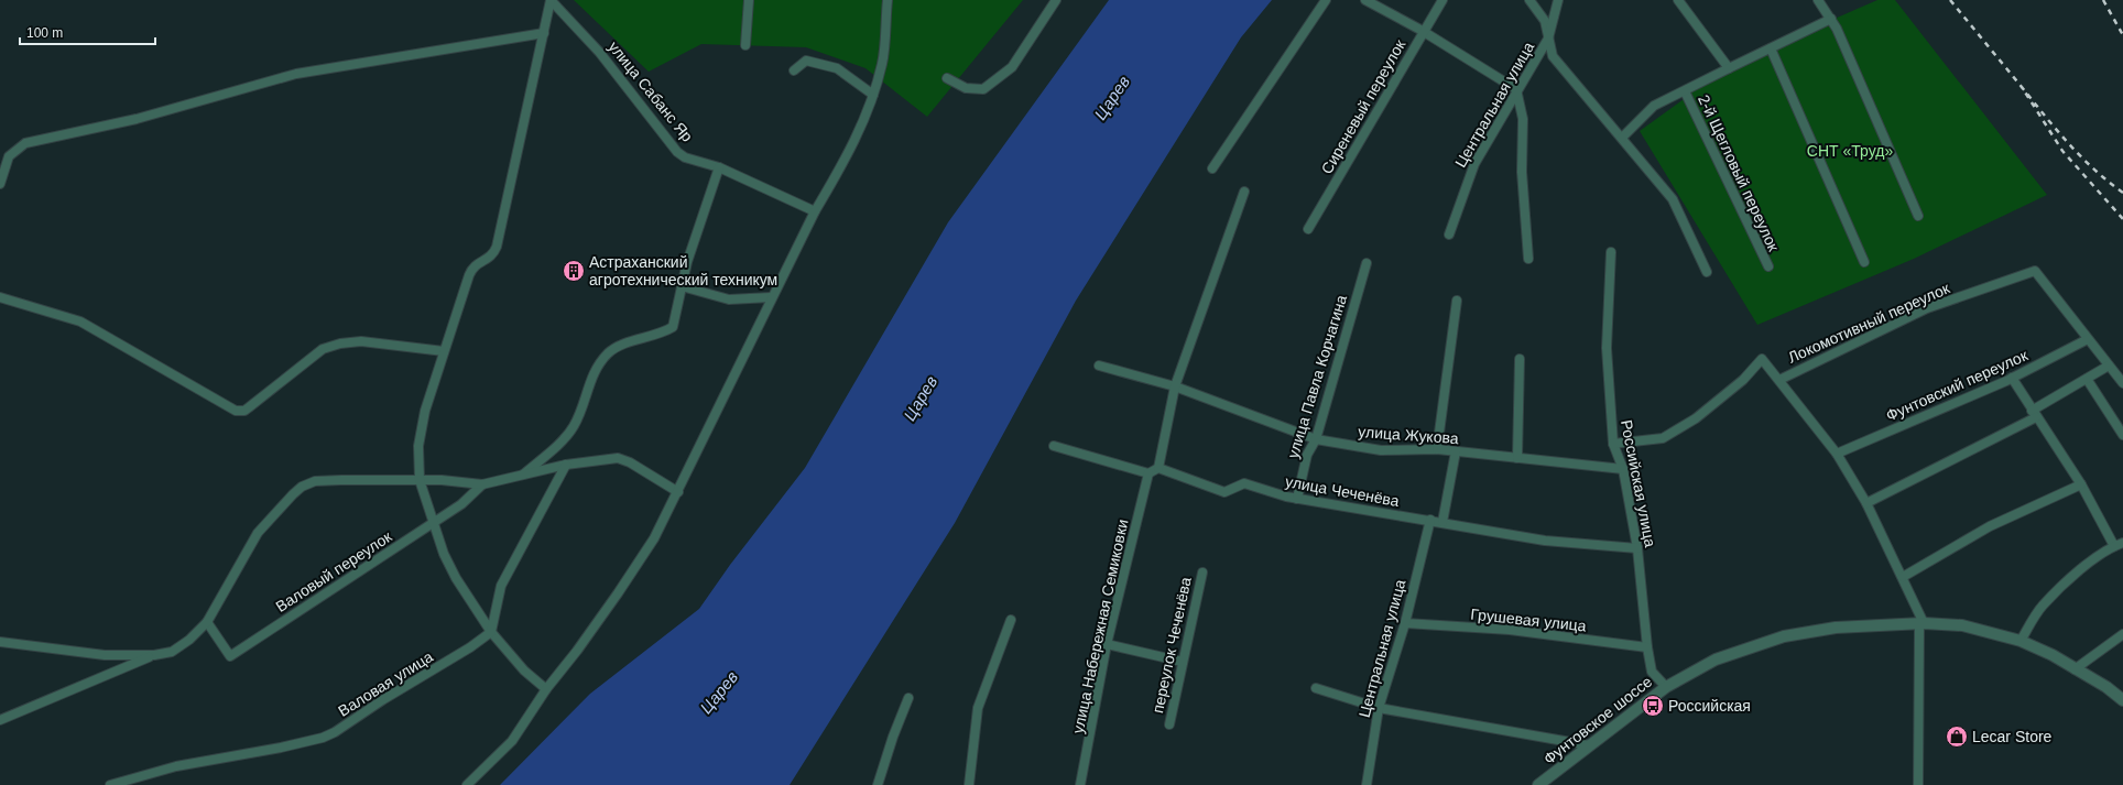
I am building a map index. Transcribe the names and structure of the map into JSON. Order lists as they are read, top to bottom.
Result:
{
  "streets": {
    "street": [
      "улица Сабанс Яр",
      "Центральная улица",
      "Сиреневый переулок",
      "2-й Щегловый переулок",
      "Локомотивный переулок",
      "улица Павла Корчагина",
      "Фунтовский переулок",
      "улица Жукова",
      "Российская улица",
      "улица Чеченёва",
      "Валовый переулок",
      "Грушевая улица",
      "улица Набережная Семиковки",
      "переулок Чеченёва",
      "Валовая улица",
      "Фунтовское шоссе"
    ]
  },
  "crossings": [
    ["Центральная улица", "улица Чеченёва"],
    ["Центральная улица", "Грушевая улица"],
    ["Локомотивный переулок", "Фунтовский переулок"],
    ["улица Павла Корчагина", "улица Жукова"],
    ["улица Павла Корчагина", "улица Чеченёва"],
    ["улица Жукова", "Российская улица"],
    ["Российская улица", "улица Чеченёва"],
    ["Российская улица", "Грушевая улица"],
    ["Российская улица", "Фунтовское шоссе"]
  ],
  "water": ["Царев"],
  "parks": ["СНТ «Труд»"],
  "places": {
    "building": ["Астраханский агротехнический техникум"],
    "bus stop": ["Российская"],
    "shop": ["Lecar Store"]
  },
  "scale_bar": "100 m"
}
